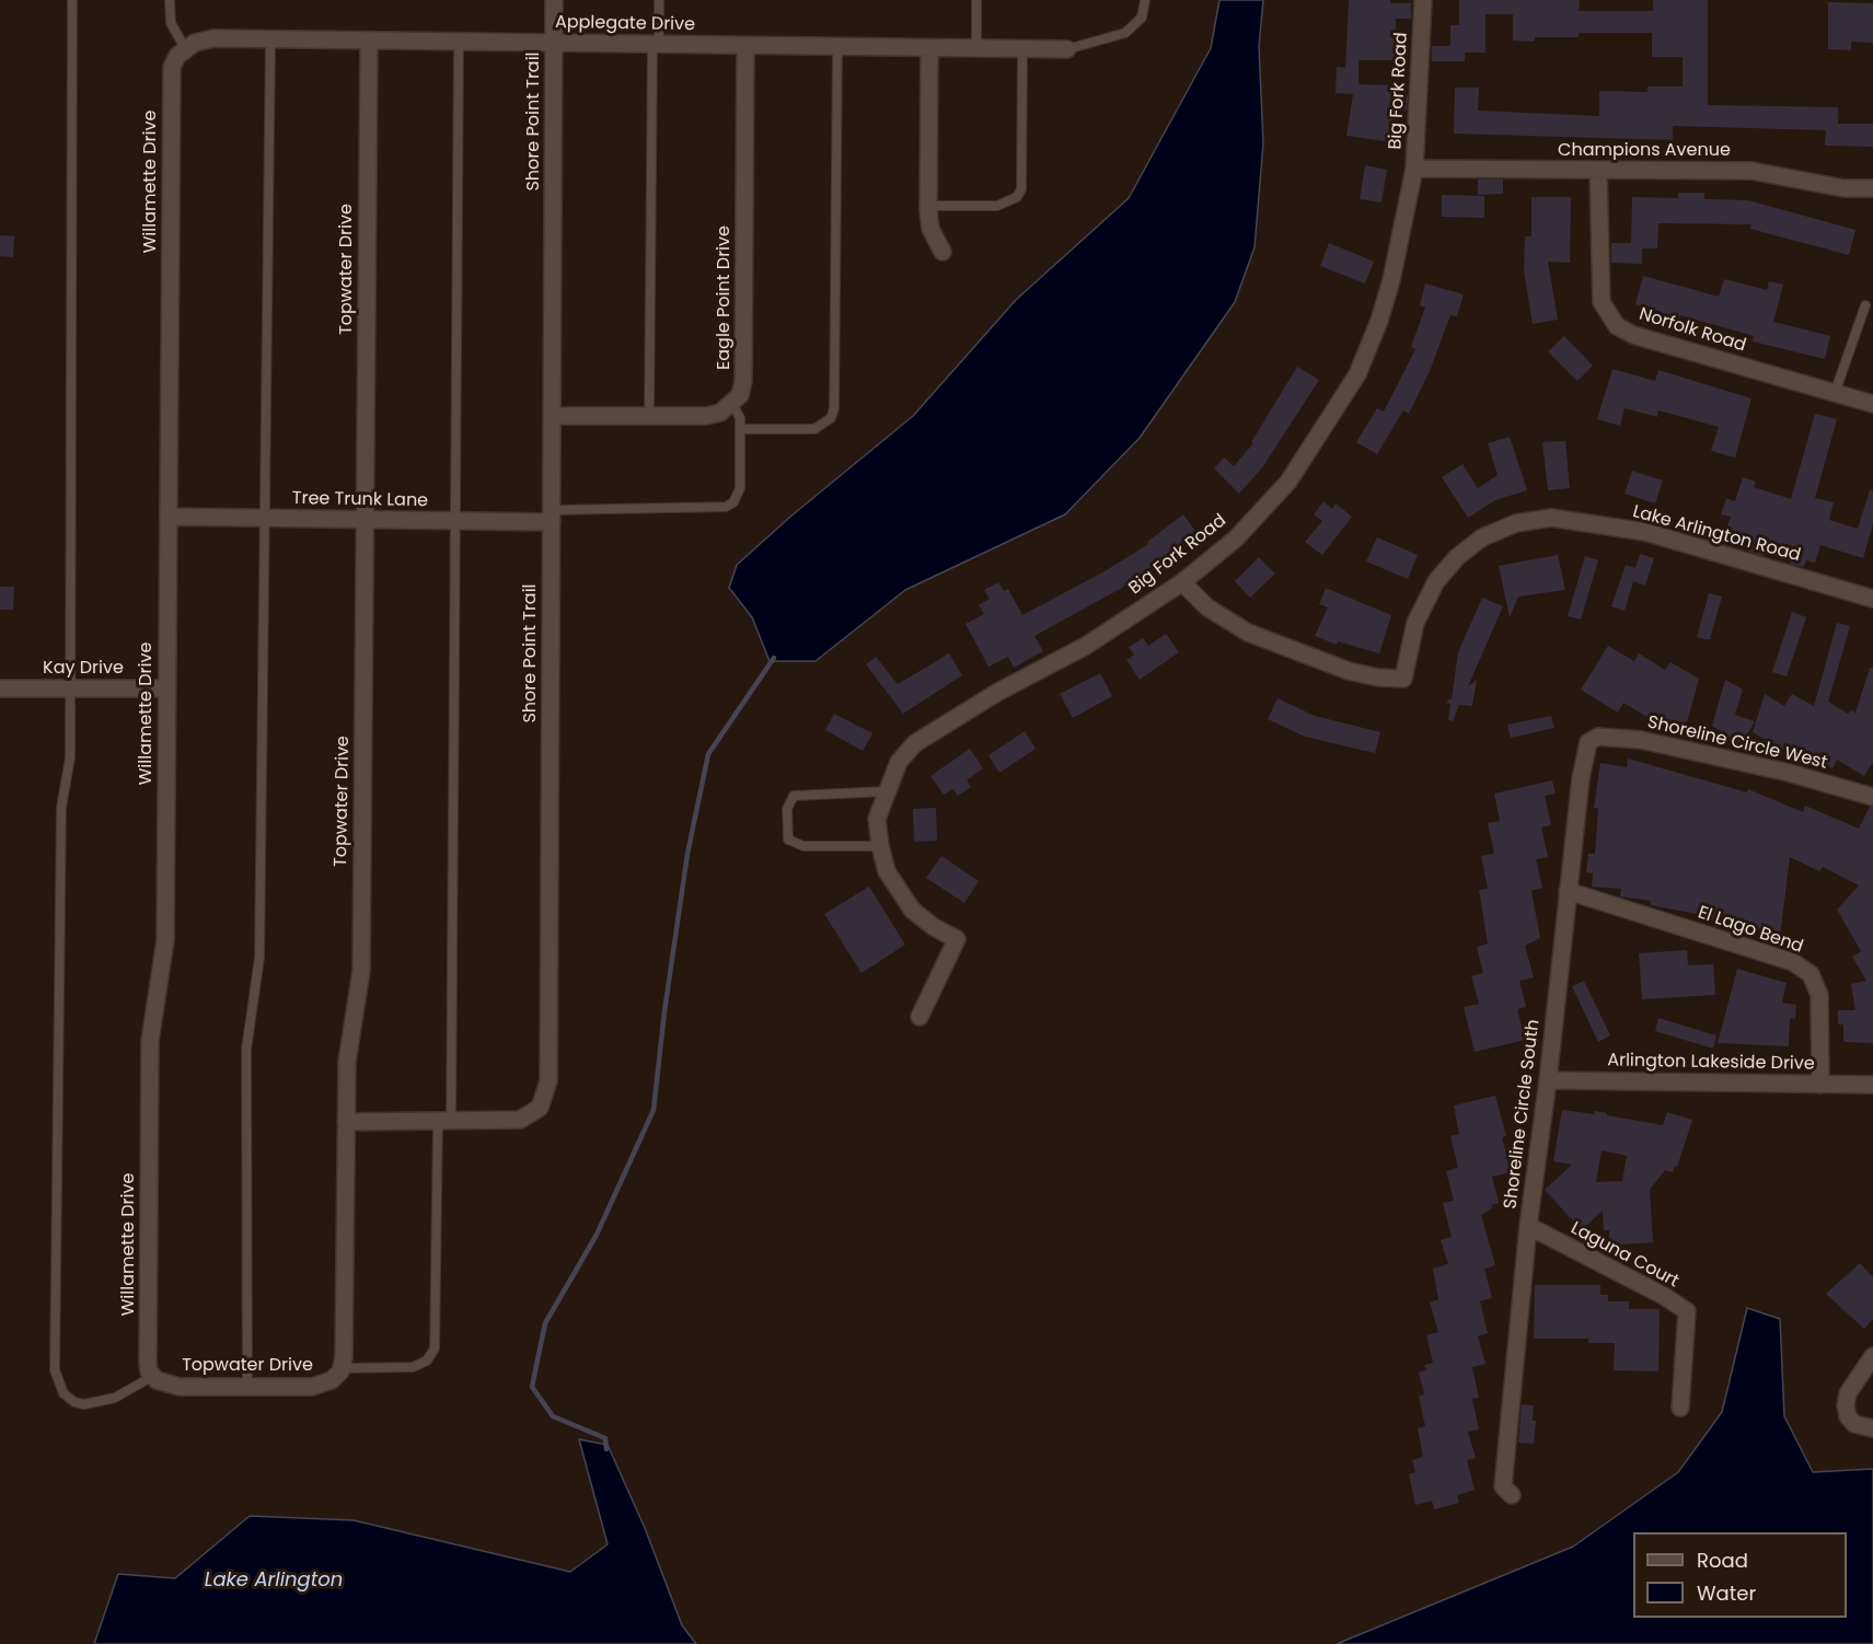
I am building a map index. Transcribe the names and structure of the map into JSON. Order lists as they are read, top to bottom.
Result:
{
  "streets": {
    "street": [
      "Applegate Drive",
      "Big Fork Road",
      "Shore Point Trail",
      "Champions Avenue",
      "Willamette Drive",
      "Topwater Drive",
      "Eagle Point Drive",
      "Norfolk Road",
      "Tree Trunk Lane",
      "Lake Arlington Road",
      "Kay Drive",
      "Shoreline Circle West",
      "El Lago Bend",
      "Arlington Lakeside Drive",
      "Shoreline Circle South",
      "Laguna Court"
    ]
  },
  "crossings": [
    ["Applegate Drive", "Shore Point Trail"],
    ["Applegate Drive", "Willamette Drive"],
    ["Applegate Drive", "Topwater Drive"],
    ["Applegate Drive", "Eagle Point Drive"],
    ["Big Fork Road", "Champions Avenue"],
    ["Big Fork Road", "Lake Arlington Road"],
    ["Shore Point Trail", "Topwater Drive"],
    ["Shore Point Trail", "Tree Trunk Lane"],
    ["Champions Avenue", "Norfolk Road"],
    ["Willamette Drive", "Topwater Drive"],
    ["Willamette Drive", "Tree Trunk Lane"],
    ["Willamette Drive", "Kay Drive"],
    ["Topwater Drive", "Tree Trunk Lane"],
    ["Shoreline Circle West", "Shoreline Circle South"],
    ["El Lago Bend", "Arlington Lakeside Drive"],
    ["El Lago Bend", "Shoreline Circle South"],
    ["Arlington Lakeside Drive", "Shoreline Circle South"],
    ["Shoreline Circle South", "Laguna Court"]
  ],
  "water": ["Lake Arlington"],
  "legend": ["Road", "Water"]
}
